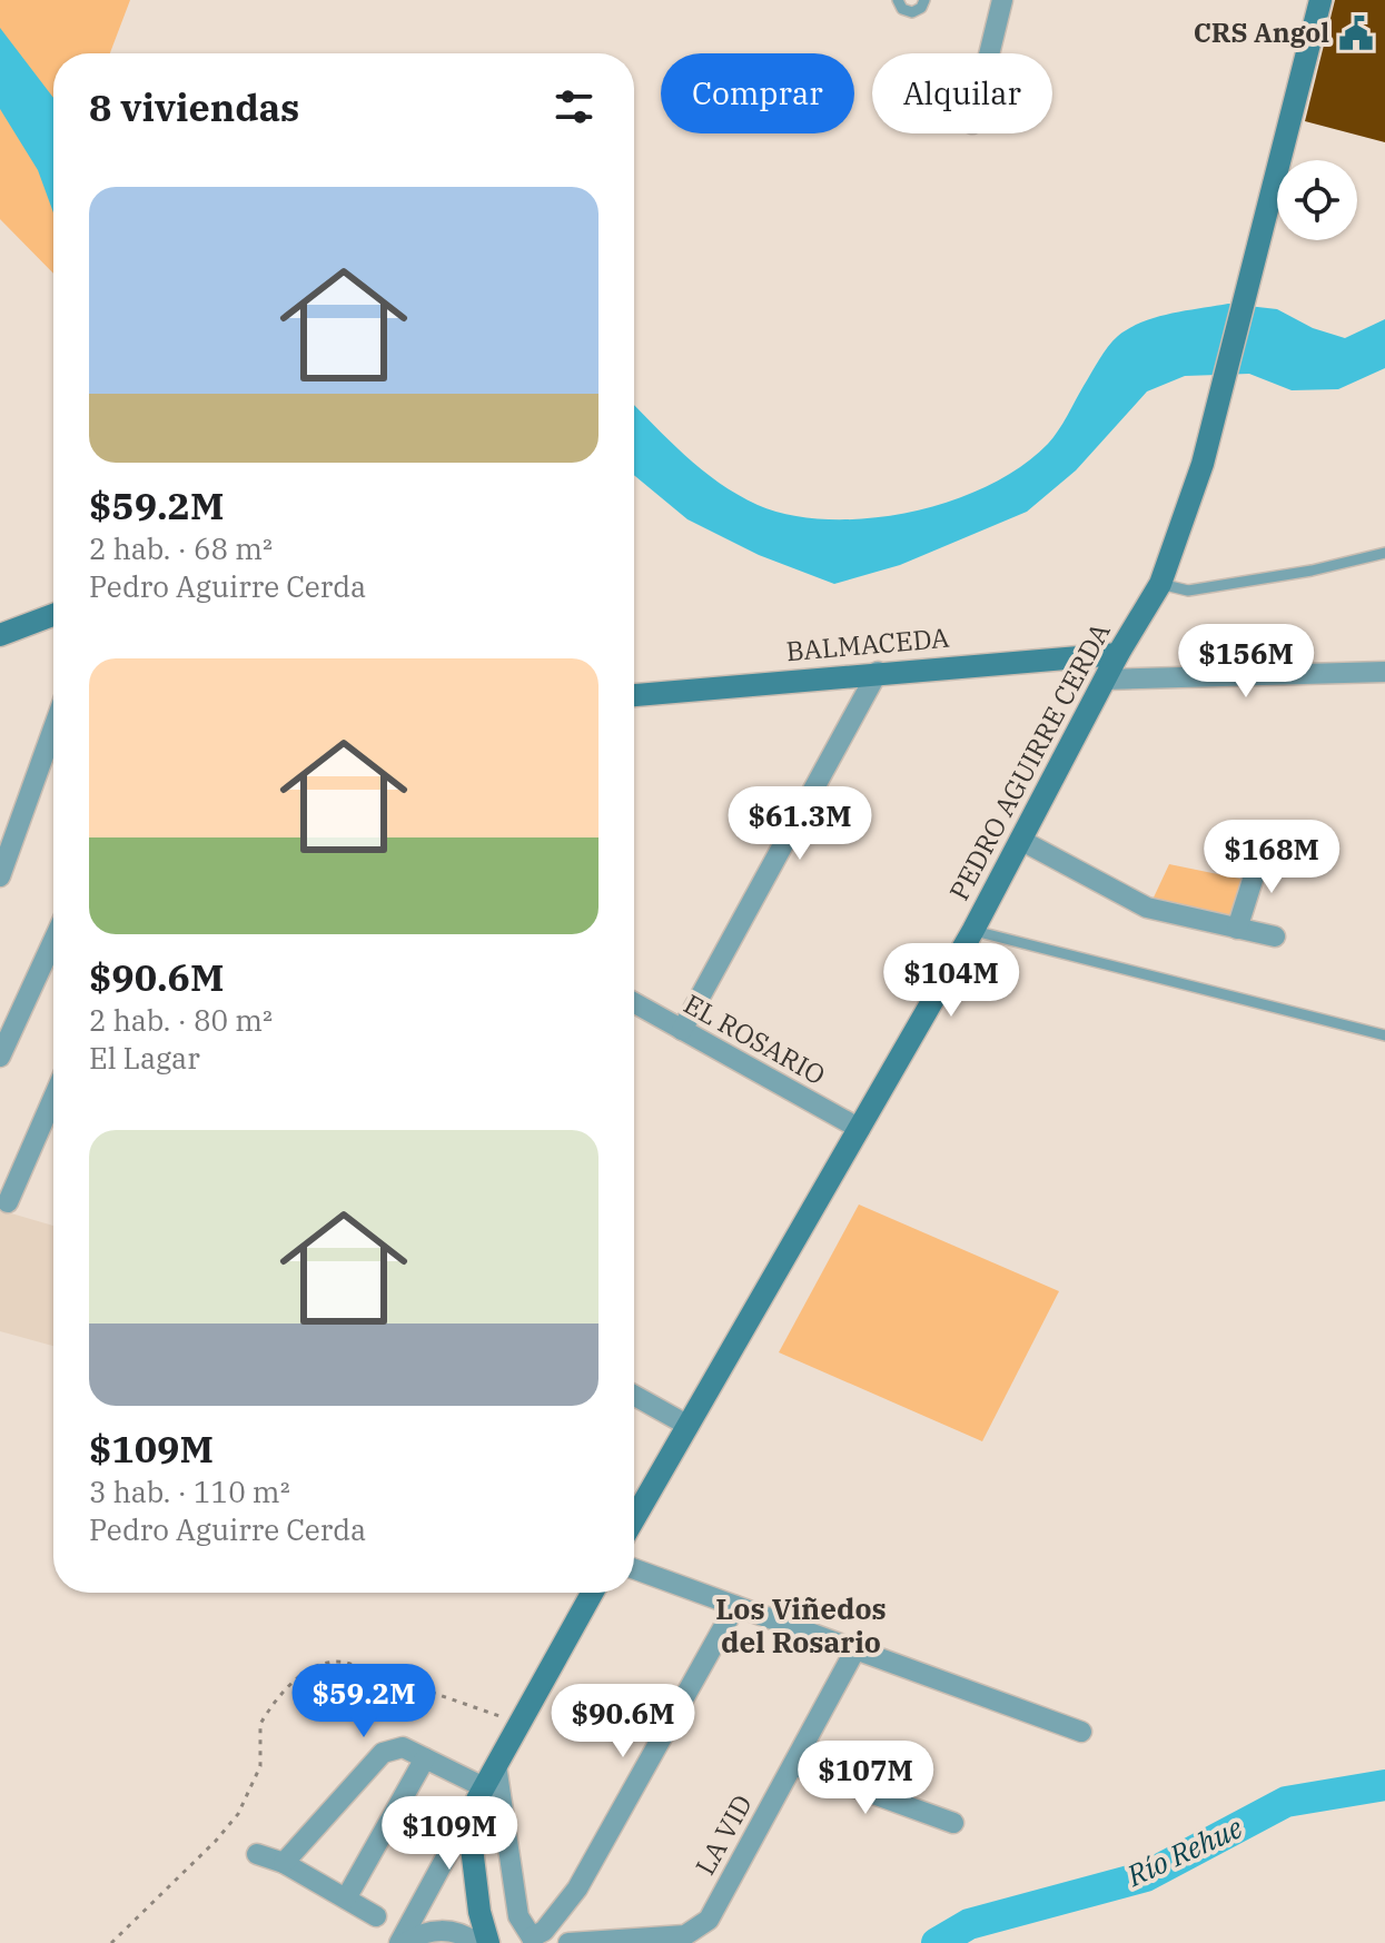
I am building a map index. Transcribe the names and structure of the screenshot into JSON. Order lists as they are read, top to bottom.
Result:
{
  "streets": {
    "main road": ["BALMACEDA", "PEDRO AGUIRRE CERDA"],
    "street": ["EL ROSARIO", "LA VID"]
  },
  "crossings": [
    ["BALMACEDA", "PEDRO AGUIRRE CERDA"],
    ["PEDRO AGUIRRE CERDA", "EL ROSARIO"]
  ],
  "districts": ["Los Viñedos del Rosario"],
  "water": ["Río Rehue"],
  "places": {
    "public building": ["CRS Angol"]
  },
  "page": {
    "chip": ["Comprar", "Alquilar"],
    "heading": "8 viviendas",
    "list": [
      {
        "name": "$59.2M",
        "note": "2 hab. · 68 m² · Pedro Aguirre Cerda"
      },
      {
        "name": "$90.6M",
        "note": "2 hab. · 80 m² · El Lagar"
      },
      {
        "name": "$109M",
        "note": "3 hab. · 110 m² · Pedro Aguirre Cerda"
      }
    ],
    "price": [
      "$156M",
      "$61.3M",
      "$168M",
      "$104M",
      "$59.2M",
      "$90.6M",
      "$107M",
      "$109M"
    ]
  }
}
